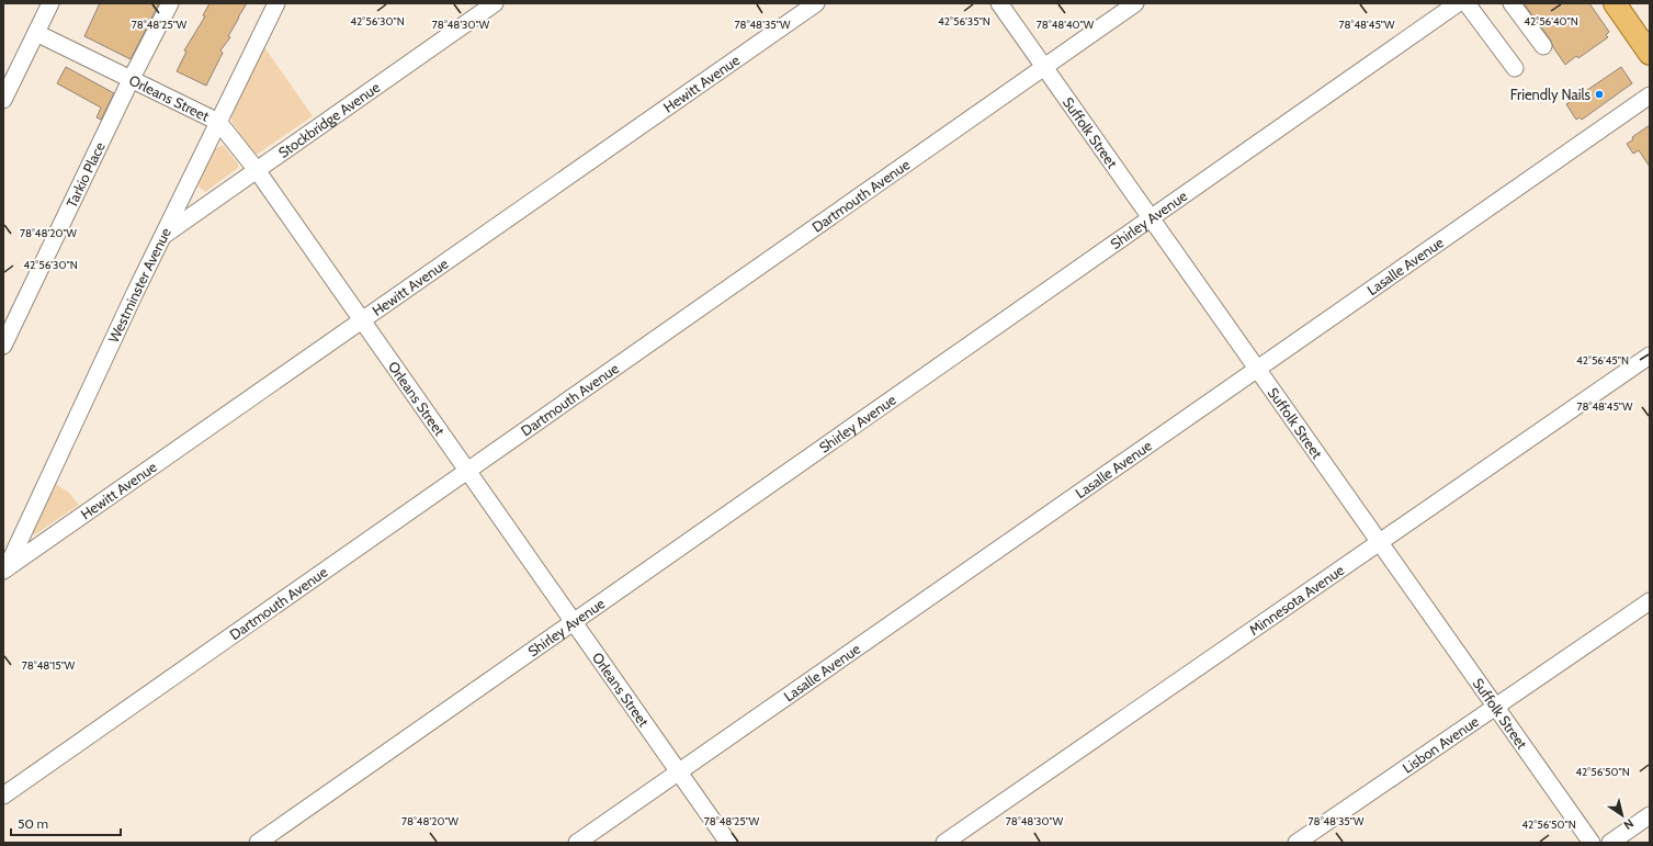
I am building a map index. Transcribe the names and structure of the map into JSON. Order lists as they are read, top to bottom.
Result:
{
  "streets": {
    "street": [
      "Hewitt Avenue",
      "Orleans Street",
      "Stockbridge Avenue",
      "Suffolk Street",
      "Tarkio Place",
      "Dartmouth Avenue",
      "Shirley Avenue",
      "Lasalle Avenue",
      "Westminster Avenue",
      "Minnesota Avenue",
      "Lisbon Avenue"
    ]
  },
  "crossings": [
    ["Hewitt Avenue", "Orleans Street"],
    ["Hewitt Avenue", "Westminster Avenue"],
    ["Orleans Street", "Stockbridge Avenue"],
    ["Orleans Street", "Tarkio Place"],
    ["Orleans Street", "Dartmouth Avenue"],
    ["Orleans Street", "Shirley Avenue"],
    ["Orleans Street", "Lasalle Avenue"],
    ["Orleans Street", "Westminster Avenue"],
    ["Stockbridge Avenue", "Westminster Avenue"],
    ["Suffolk Street", "Dartmouth Avenue"],
    ["Suffolk Street", "Shirley Avenue"],
    ["Suffolk Street", "Lasalle Avenue"],
    ["Suffolk Street", "Minnesota Avenue"],
    ["Suffolk Street", "Lisbon Avenue"]
  ],
  "places": ["Friendly Nails"],
  "scale_bar": "50 m",
  "north": "bottom right",
  "coordinates": [
    "42°56'30\"N",
    "42°56'35\"N",
    "42°56'40\"N",
    "78°48'25\"W",
    "78°48'30\"W",
    "78°48'35\"W",
    "78°48'40\"W",
    "78°48'45\"W",
    "78°48'20\"W",
    "42°56'45\"N",
    "78°48'15\"W",
    "42°56'50\"N"
  ]
}
